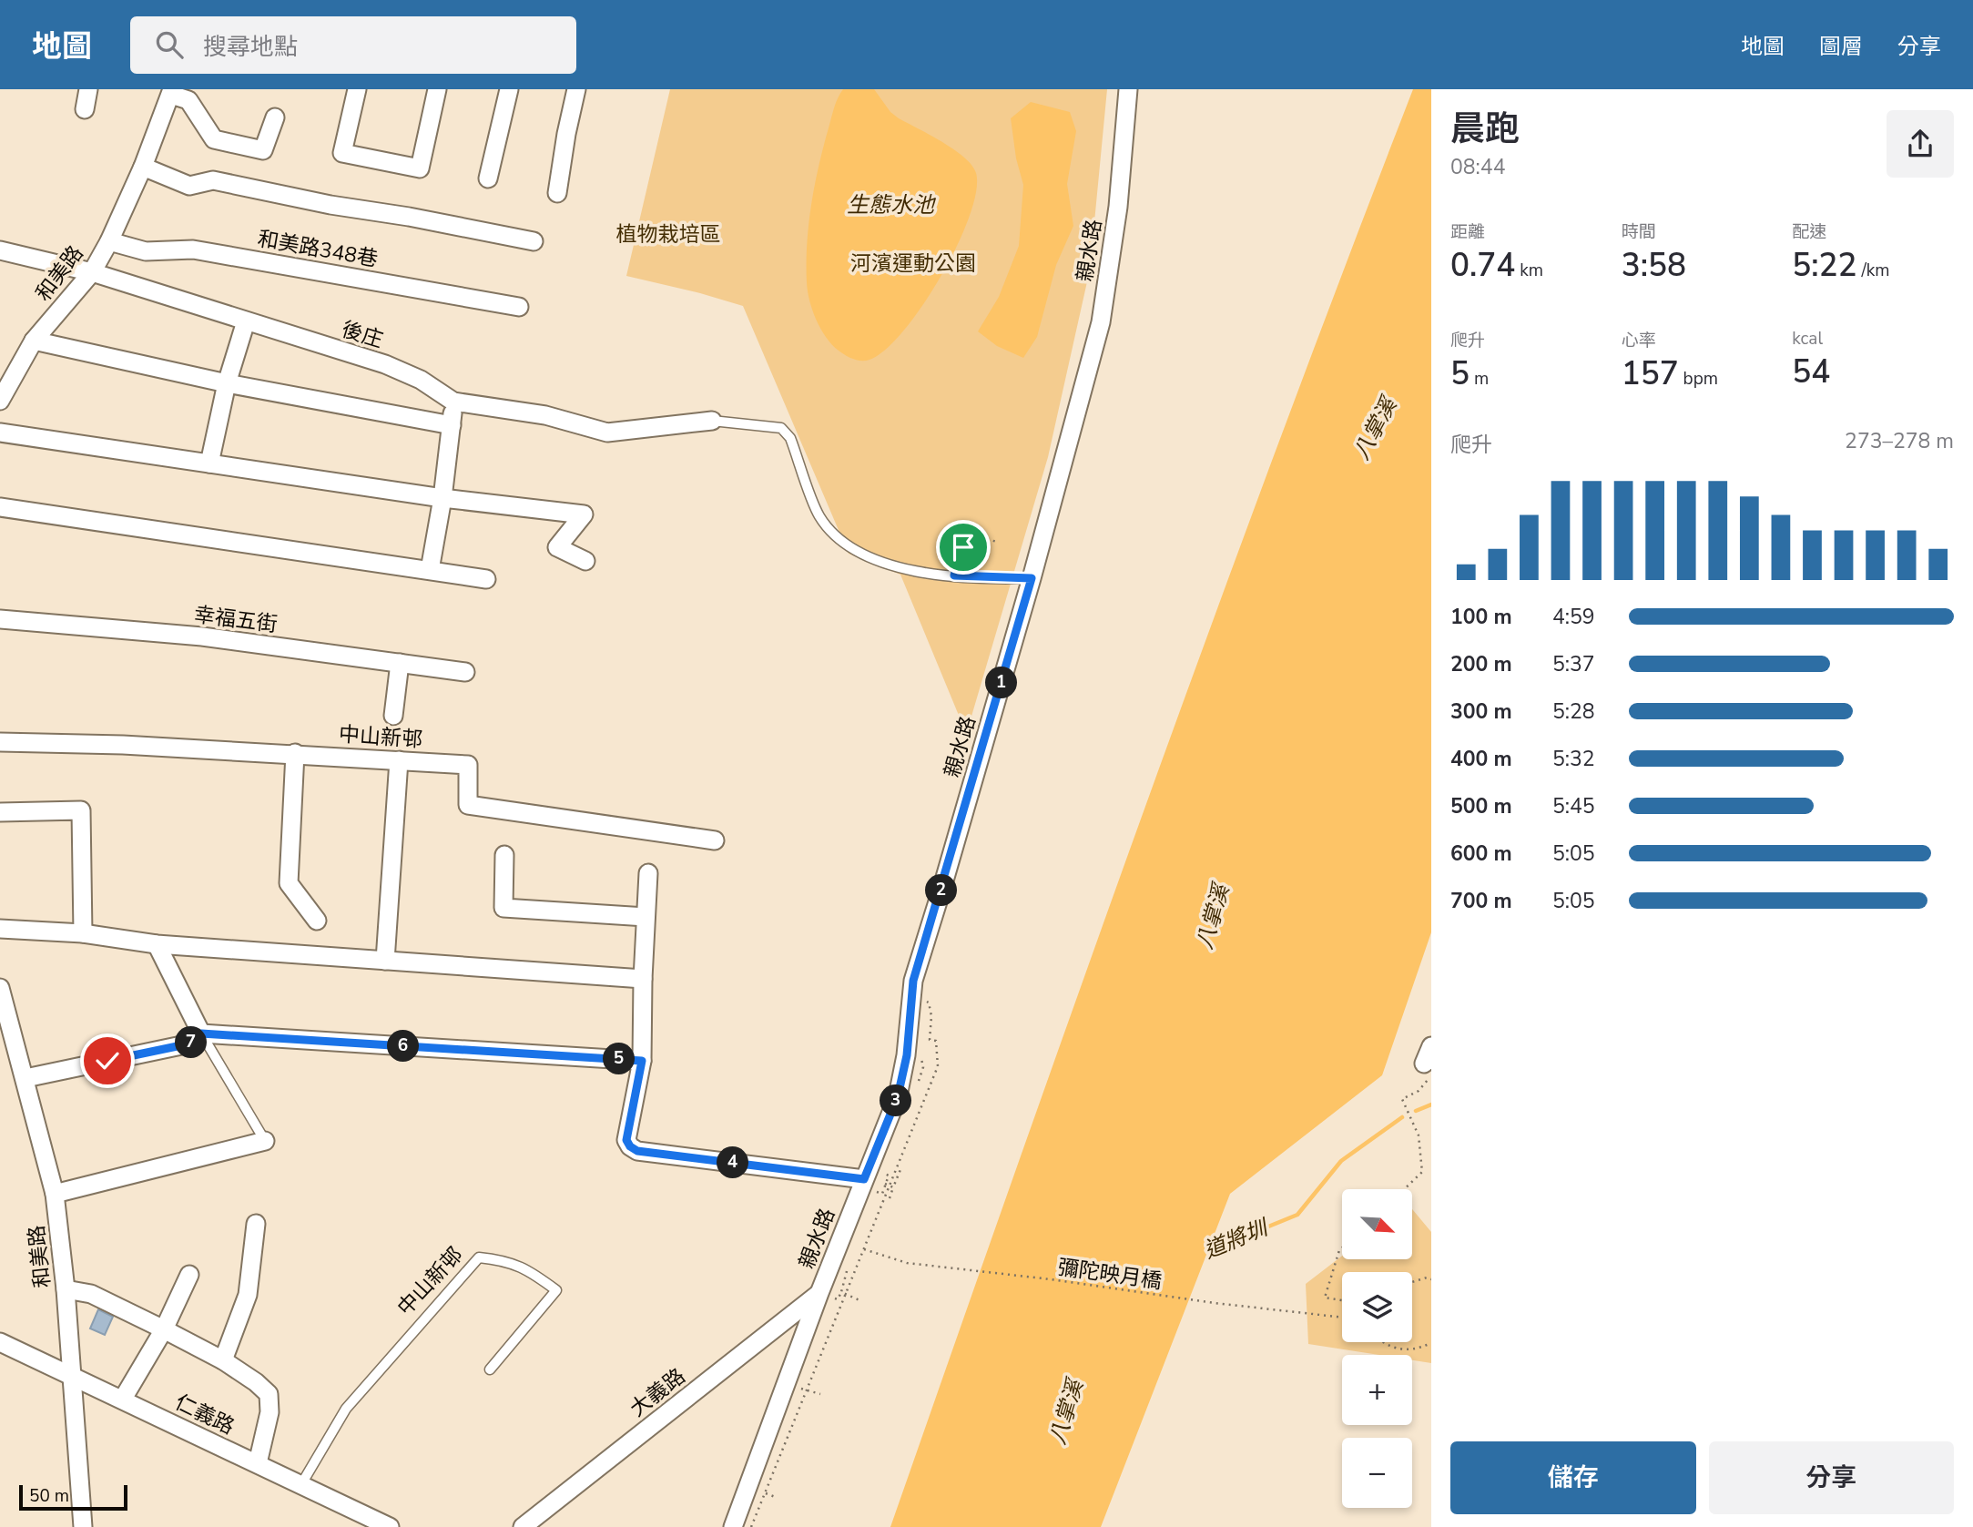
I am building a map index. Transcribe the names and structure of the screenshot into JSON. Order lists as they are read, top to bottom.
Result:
{
  "streets": {
    "street": [
      "和美路348巷",
      "親水路",
      "和美路",
      "後庄",
      "幸福五街",
      "中山新邨",
      "大義路",
      "仁義路"
    ],
    "path": ["彌陀映月橋"]
  },
  "crossings": [
    ["和美路348巷", "和美路"],
    ["親水路", "大義路"],
    ["和美路", "後庄"],
    ["和美路", "仁義路"],
    ["中山新邨", "仁義路"]
  ],
  "water": ["生態水池", "八掌溪", "道將圳"],
  "parks": ["植物栽培區", "河濱運動公園"],
  "scale_bar": "50 m",
  "north": "bottom right",
  "page": {
    "header": "地圖",
    "search": "搜尋地點",
    "nav": ["地圖", "圖層", "分享"],
    "heading": ["晨跑", "08:44"],
    "stats": [
      ["距離", "0.74 km"],
      ["時間", "3:58"],
      ["配速", "5:22 /km"],
      ["爬升", "5 m"],
      ["心率", "157 bpm"],
      ["kcal", "54"]
    ],
    "chart": ["爬升", "273–278 m"],
    "list": [
      {
        "name": "100 m",
        "note": "4:59"
      },
      {
        "name": "200 m",
        "note": "5:37"
      },
      {
        "name": "300 m",
        "note": "5:28"
      },
      {
        "name": "400 m",
        "note": "5:32"
      },
      {
        "name": "500 m",
        "note": "5:45"
      },
      {
        "name": "600 m",
        "note": "5:05"
      },
      {
        "name": "700 m",
        "note": "5:05"
      }
    ],
    "pins": [
      "1",
      "2",
      "7",
      "6",
      "5",
      "3",
      "4"
    ],
    "map_buttons": ["+", "−"],
    "buttons": ["儲存", "分享"],
    "scale": "50 m"
  }
}
